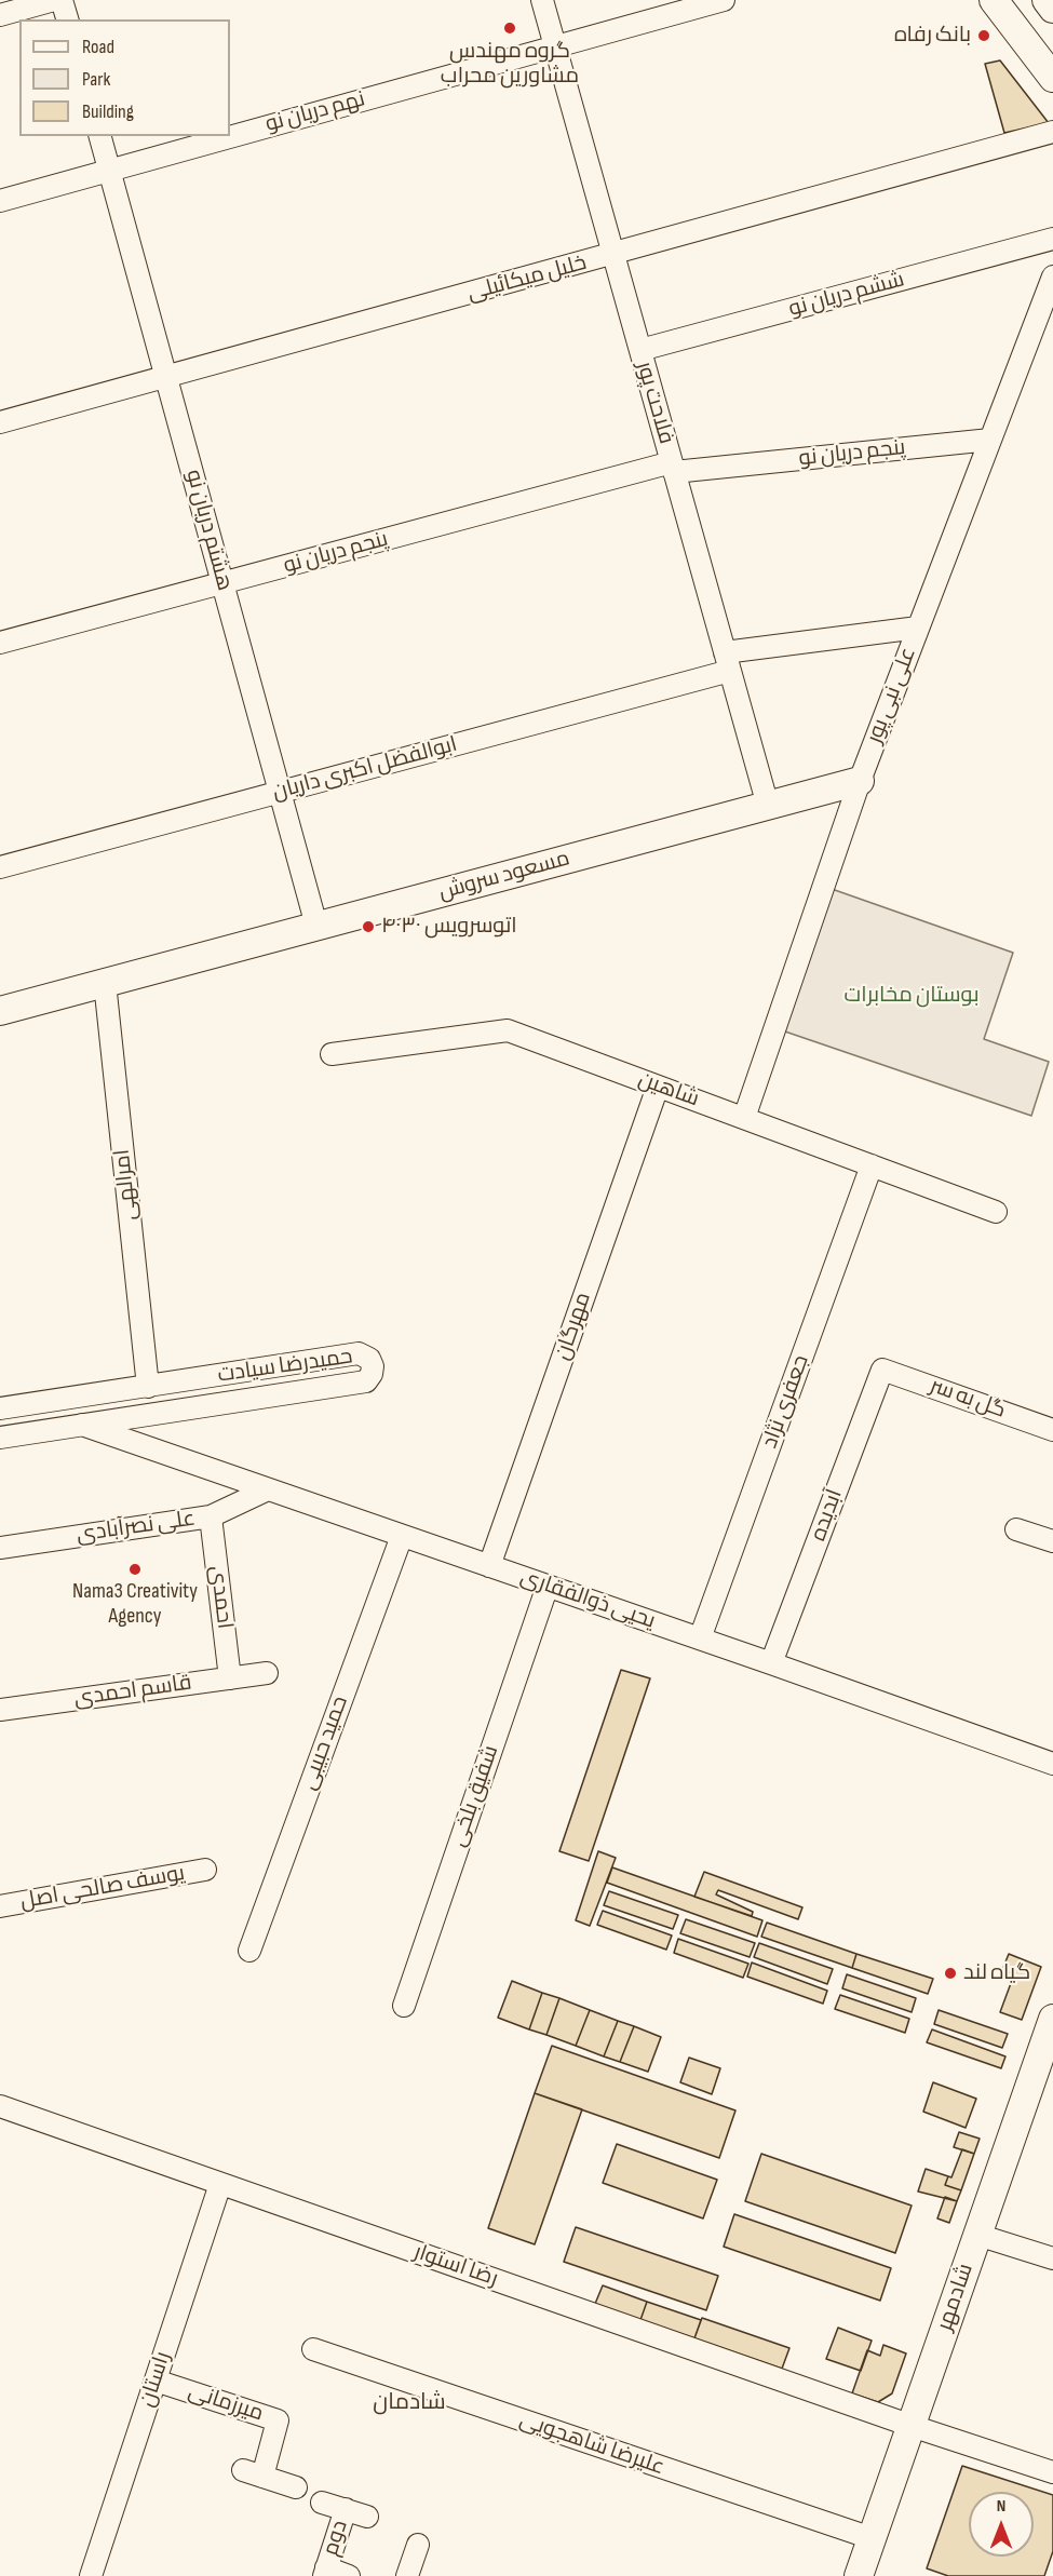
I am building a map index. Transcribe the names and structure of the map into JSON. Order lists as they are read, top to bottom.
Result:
{
  "streets": {
    "main road": ["مسعود سروش", "شادمهر"],
    "street": [
      "نهم دریان‌ نو",
      "خلیل میکائیلی",
      "ششم دریان نو",
      "فلاحت پور",
      "پنجم دریان‌ نو",
      "هشتم دریان‌ نو",
      "علی نبی پور",
      "ابوالفضل اکبری داریان",
      "شاهین",
      "امرالهی",
      "مهرگان",
      "حمیدرضا سیادت",
      "گل به سر",
      "جعفری نژاد",
      "آبدیده",
      "علی نصرآبادی",
      "احمدی",
      "یحیی ذوالفقاری",
      "قاسم احمدی",
      "حمید حبیبی",
      "شفیق بلخی",
      "یوسف صالحی اصل",
      "رضا استوار",
      "راستان",
      "میرزمانی",
      "علیرضا شاهجویی",
      "دوم"
    ]
  },
  "crossings": [
    ["نهم دریان‌ نو", "فلاحت پور"],
    ["نهم دریان‌ نو", "هشتم دریان‌ نو"],
    ["خلیل میکائیلی", "فلاحت پور"],
    ["خلیل میکائیلی", "هشتم دریان‌ نو"],
    ["ششم دریان نو", "فلاحت پور"],
    ["فلاحت پور", "پنجم دریان‌ نو"],
    ["فلاحت پور", "ابوالفضل اکبری داریان"],
    ["فلاحت پور", "مسعود سروش"],
    ["پنجم دریان‌ نو", "هشتم دریان‌ نو"],
    ["پنجم دریان‌ نو", "علی نبی پور"],
    ["هشتم دریان‌ نو", "ابوالفضل اکبری داریان"],
    ["هشتم دریان‌ نو", "مسعود سروش"],
    ["علی نبی پور", "ابوالفضل اکبری داریان"],
    ["علی نبی پور", "مسعود سروش"],
    ["علی نبی پور", "شاهین"],
    ["مسعود سروش", "امرالهی"],
    ["شاهین", "مهرگان"],
    ["شاهین", "جعفری نژاد"],
    ["امرالهی", "حمیدرضا سیادت"],
    ["مهرگان", "یحیی ذوالفقاری"],
    ["حمیدرضا سیادت", "یحیی ذوالفقاری"],
    ["گل به سر", "آبدیده"],
    ["جعفری نژاد", "یحیی ذوالفقاری"],
    ["آبدیده", "یحیی ذوالفقاری"],
    ["علی نصرآبادی", "احمدی"],
    ["علی نصرآبادی", "یحیی ذوالفقاری"],
    ["احمدی", "قاسم احمدی"],
    ["یحیی ذوالفقاری", "حمید حبیبی"],
    ["یحیی ذوالفقاری", "شفیق بلخی"],
    ["رضا استوار", "شادمهر"],
    ["رضا استوار", "راستان"],
    ["شادمهر", "علیرضا شاهجویی"],
    ["راستان", "میرزمانی"]
  ],
  "districts": ["شادمان"],
  "parks": ["بوستان مخابرات"],
  "places": [
    "گروه مهندس مشاورين محراب",
    "بانک رفاه",
    "اتوسرویس ۴۰۳۰",
    "Nama3 Creativity Agency",
    "گیاه لند"
  ],
  "legend": ["Road", "Park", "Building"],
  "north": "top"
}
